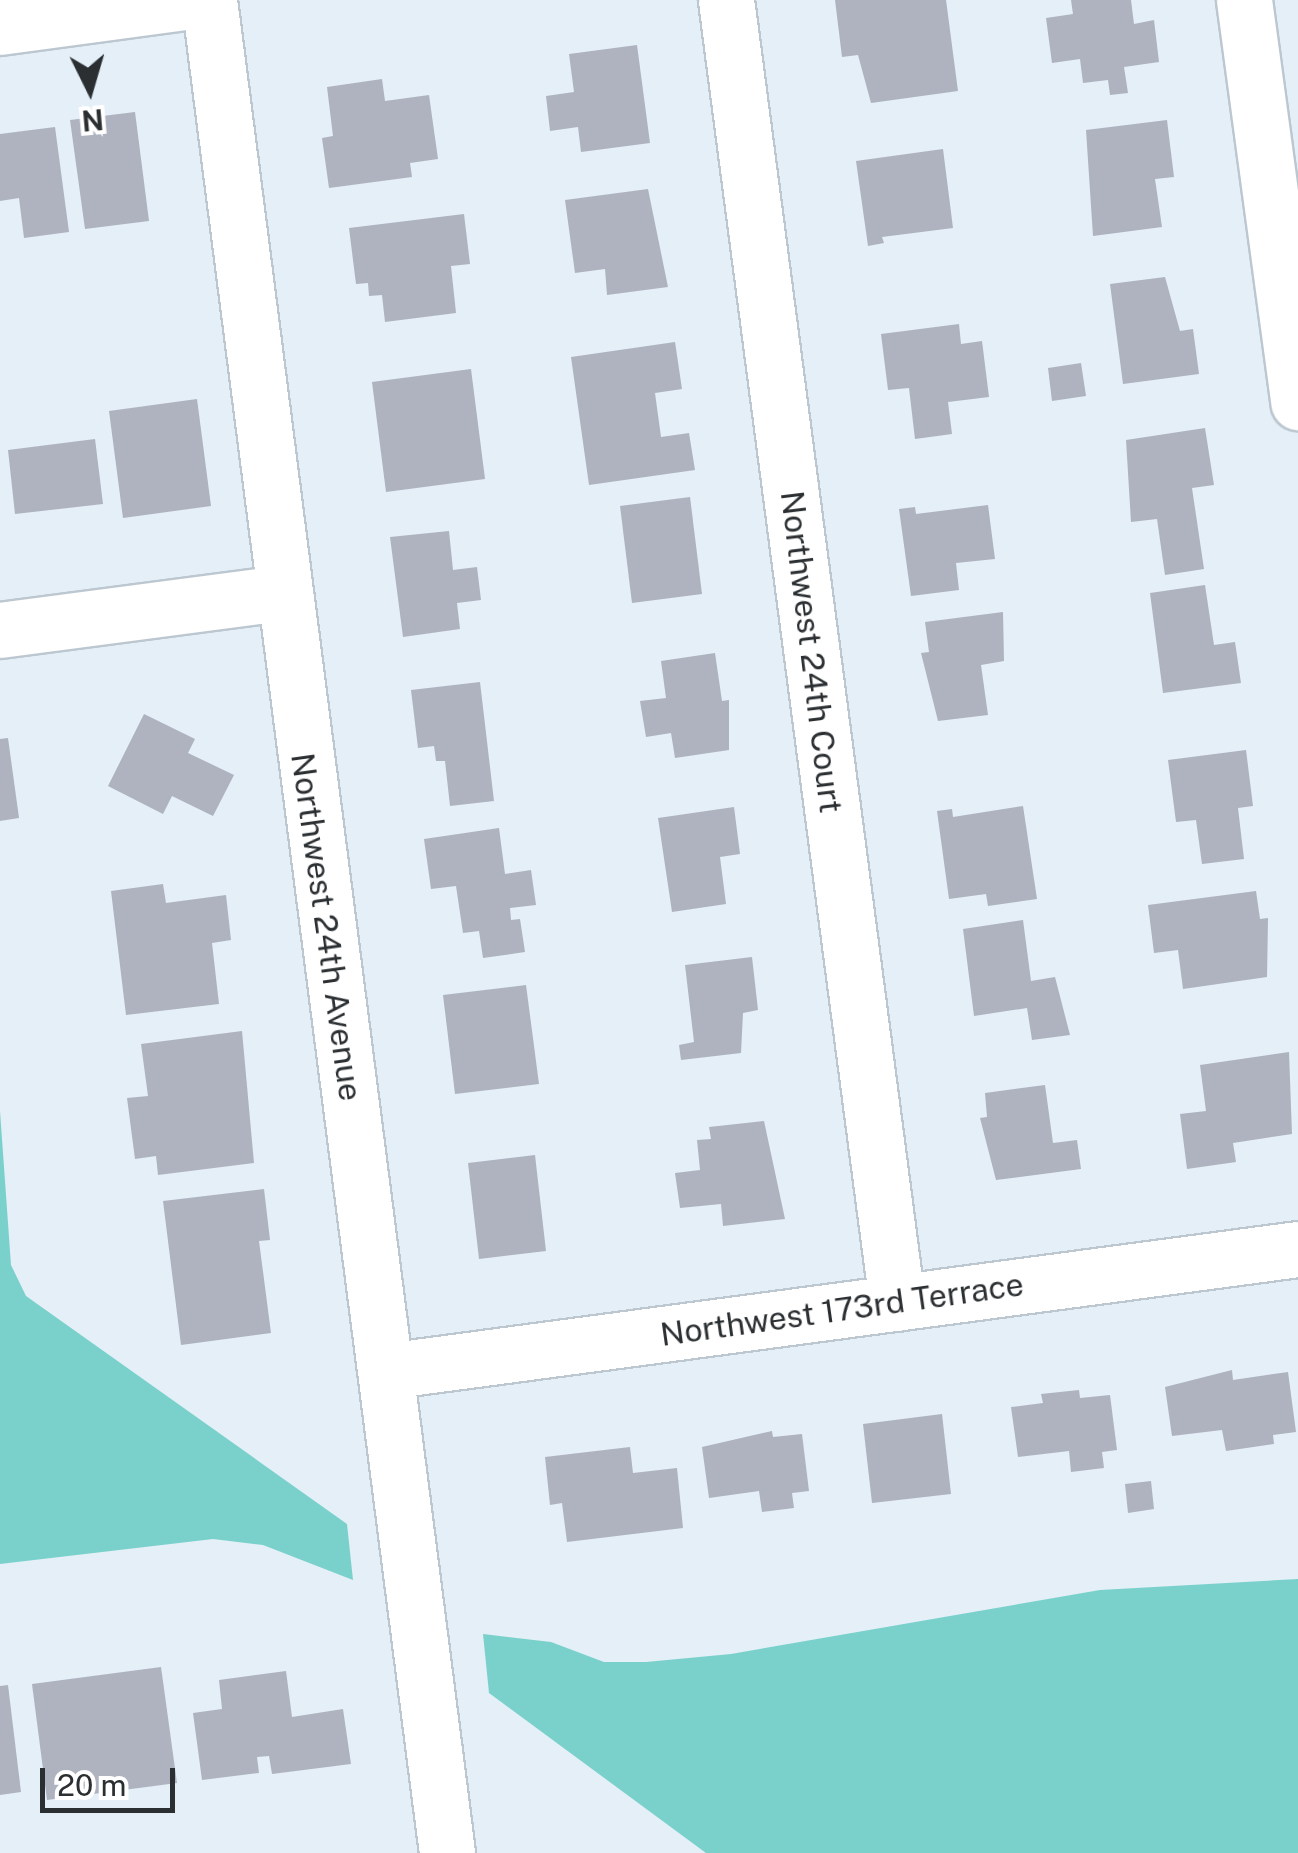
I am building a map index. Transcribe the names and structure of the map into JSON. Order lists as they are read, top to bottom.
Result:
{
  "streets": {
    "street": ["Northwest 24th Court", "Northwest 24th Avenue", "Northwest 173rd Terrace"]
  },
  "crossings": [
    ["Northwest 24th Court", "Northwest 173rd Terrace"],
    ["Northwest 24th Avenue", "Northwest 173rd Terrace"]
  ],
  "scale_bar": "20 m",
  "north": "bottom"
}
